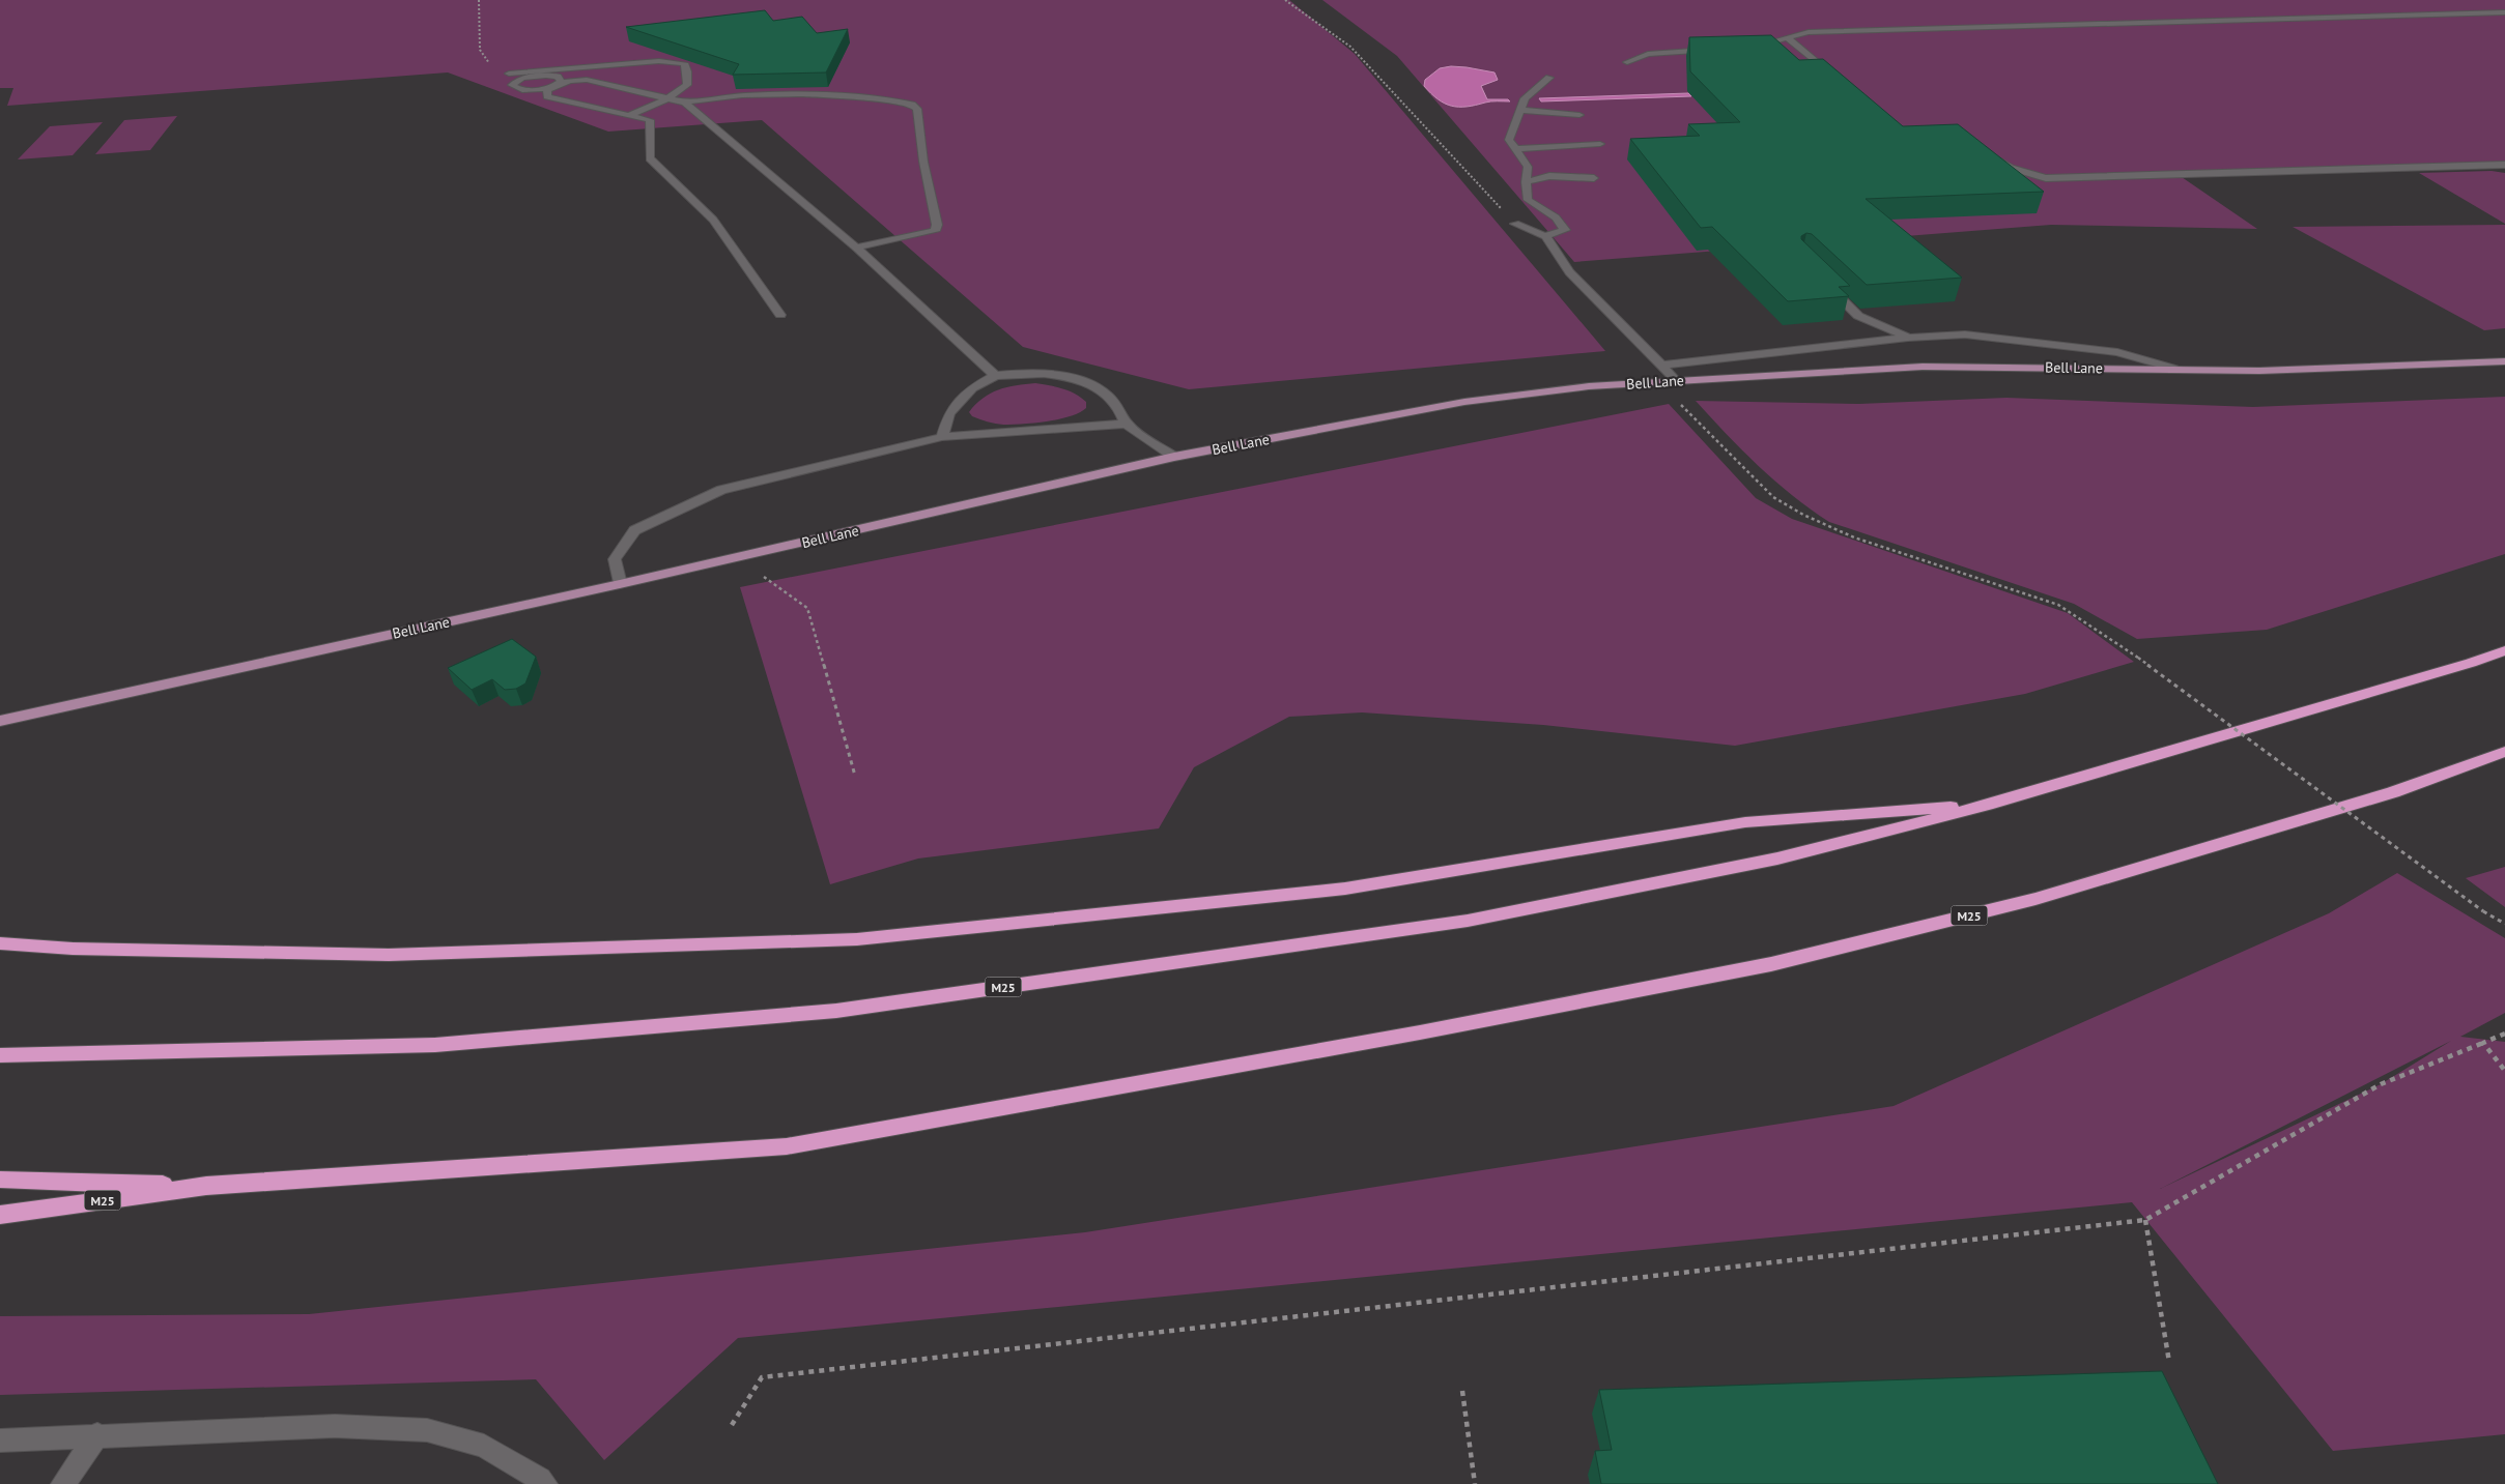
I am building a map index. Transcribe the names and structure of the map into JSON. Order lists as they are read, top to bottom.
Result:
{
  "streets": {
    "highway": ["M25"],
    "main road": ["Bell Lane"]
  }
}
